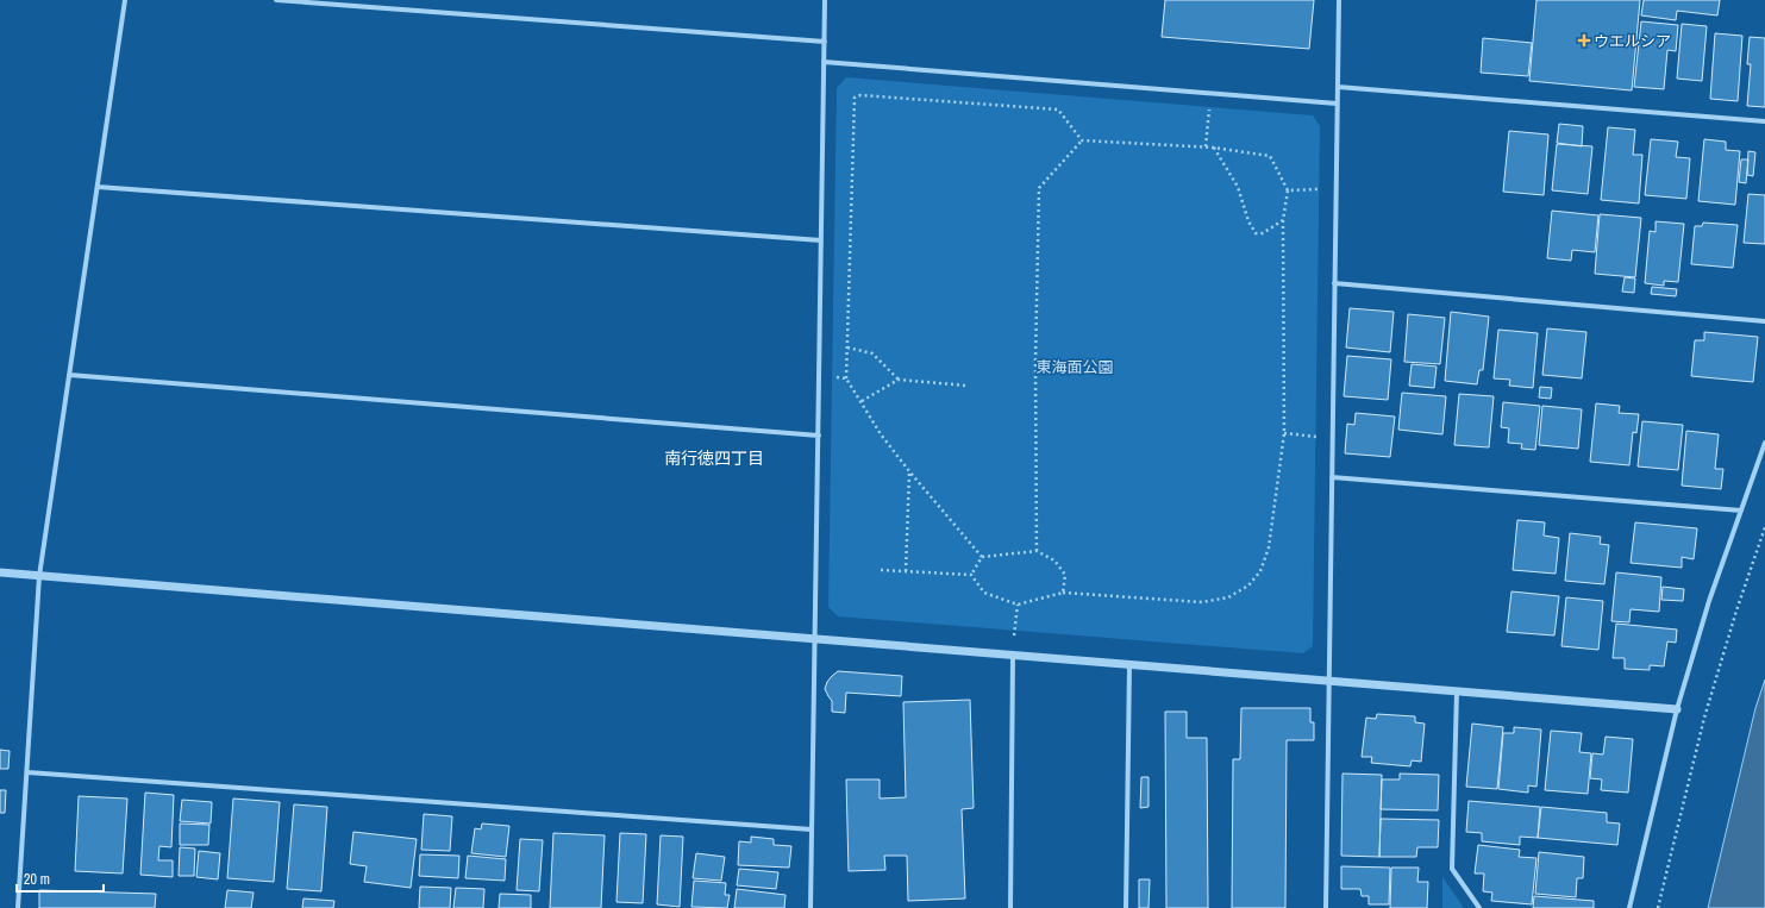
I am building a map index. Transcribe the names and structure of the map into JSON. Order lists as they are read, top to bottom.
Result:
{
  "districts": ["南行徳四丁目"],
  "parks": ["東海面公園"],
  "places": {
    "health": ["ウエルシア"]
  },
  "scale_bar": "20 m"
}
